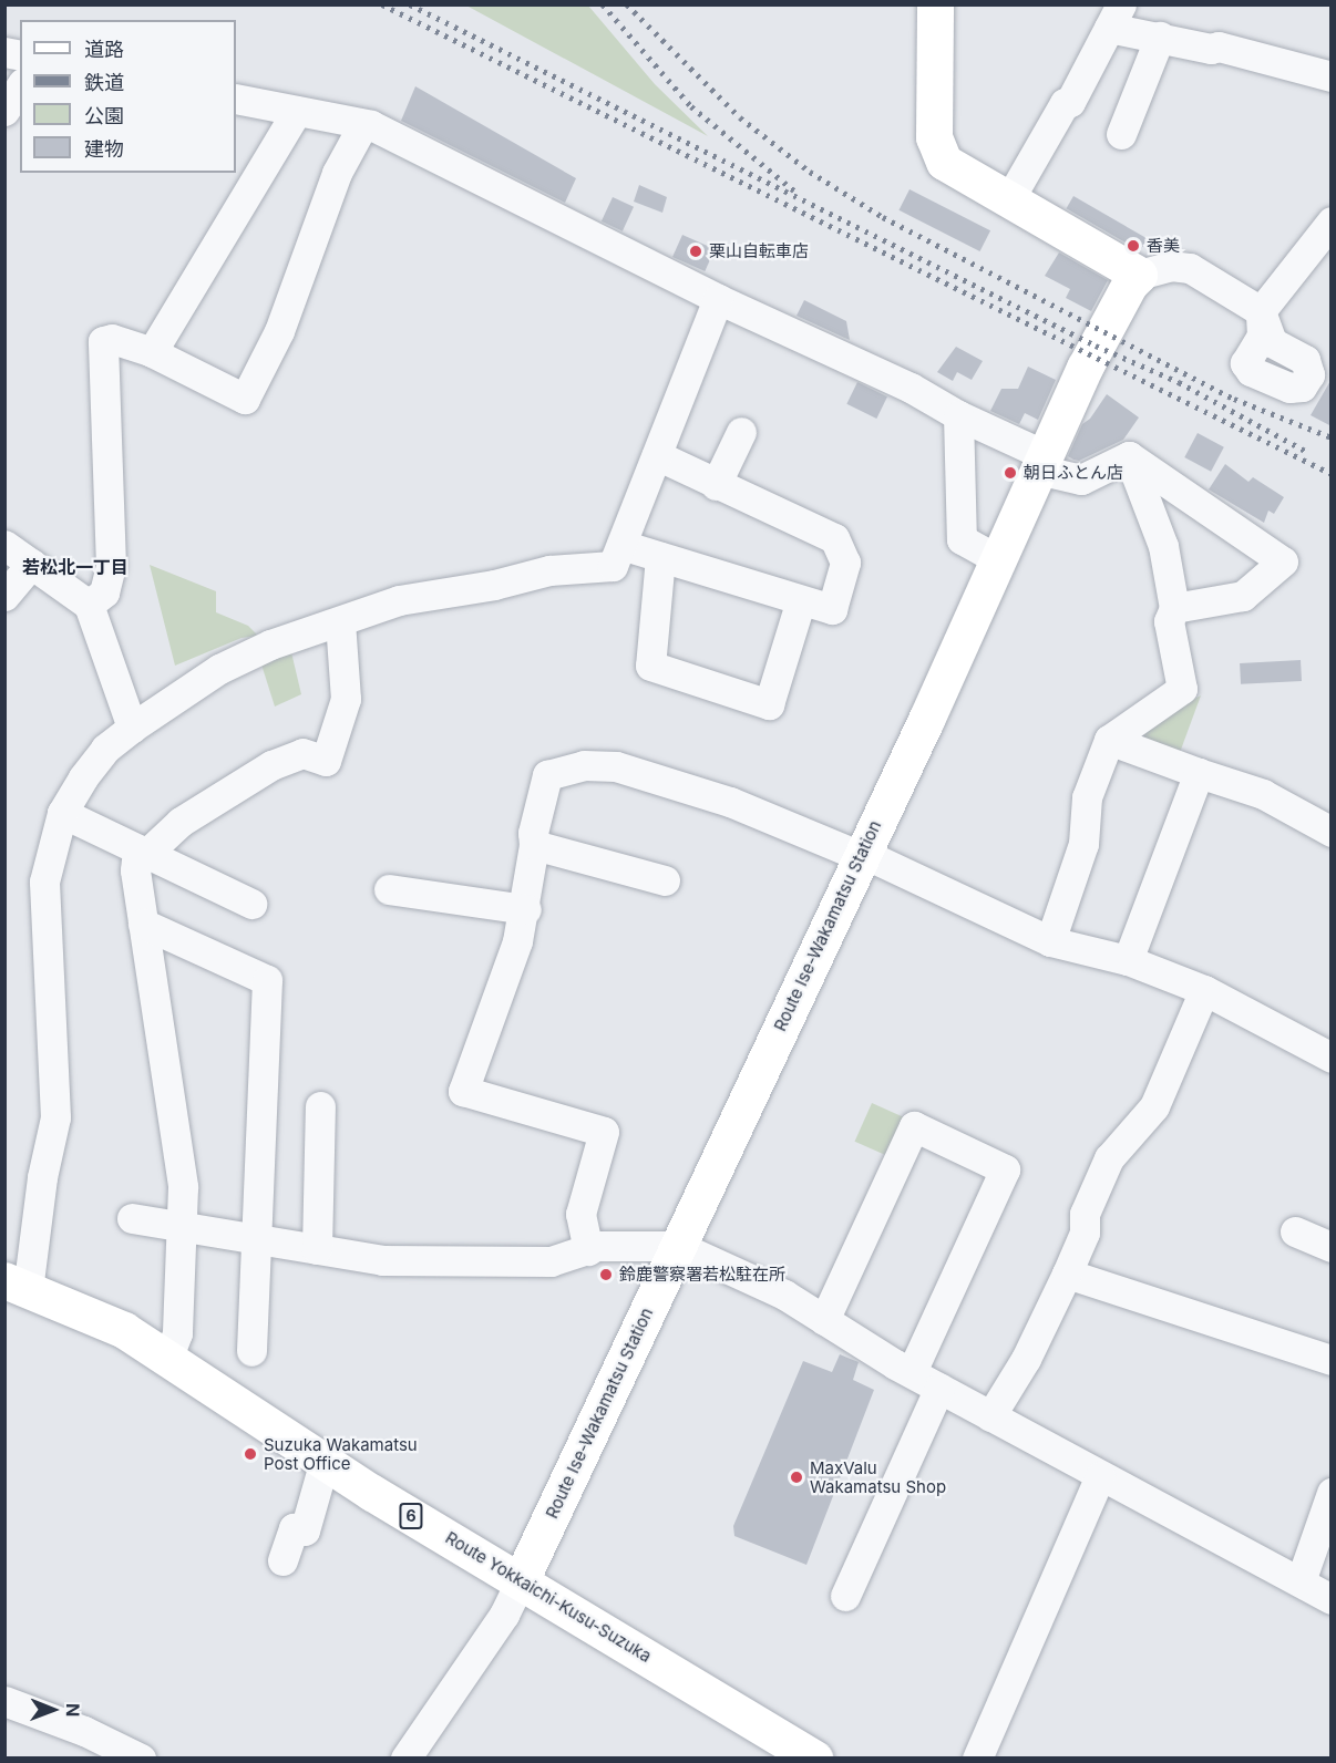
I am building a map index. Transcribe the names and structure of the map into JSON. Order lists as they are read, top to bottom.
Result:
{
  "streets": {
    "main road": ["Route Ise-Wakamatsu Station", "6", "Route Yokkaichi-Kusu-Suzuka"]
  },
  "crossings": [
    ["Route Ise-Wakamatsu Station", "Route Yokkaichi-Kusu-Suzuka"]
  ],
  "districts": ["若松北一丁目"],
  "places": [
    "香美",
    "栗山自転車店",
    "朝日ふとん店",
    "鈴鹿警察署若松駐在所",
    "Suzuka Wakamatsu Post Office",
    "MaxValu Wakamatsu Shop"
  ],
  "legend": [
    "道路",
    "鉄道",
    "公園",
    "建物"
  ],
  "north": "right"
}
